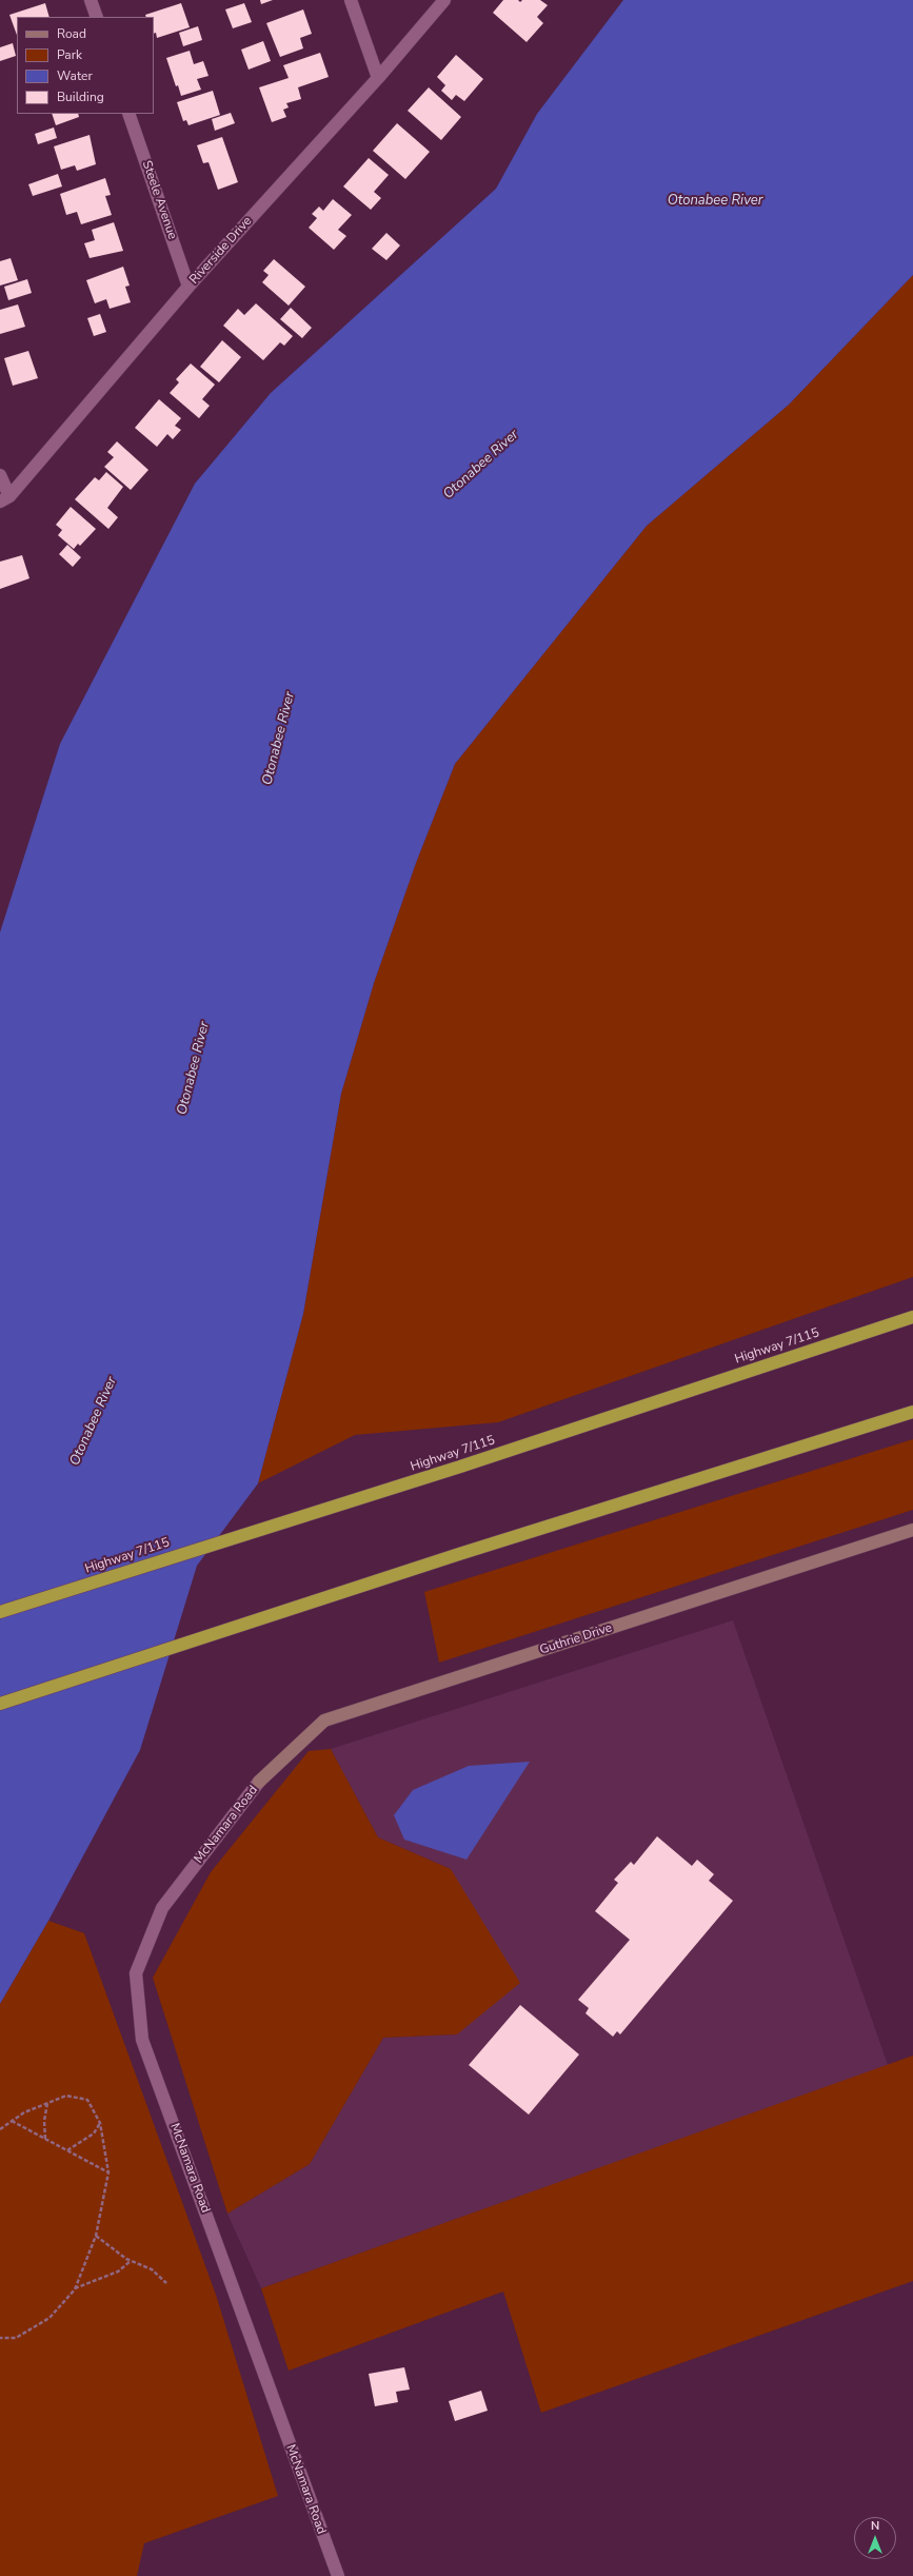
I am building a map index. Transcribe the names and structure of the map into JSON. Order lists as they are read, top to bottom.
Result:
{
  "streets": {
    "highway": ["Highway 7/115"],
    "street": [
      "Steele Avenue",
      "Riverside Drive",
      "Guthrie Drive",
      "McNamara Road"
    ]
  },
  "crossings": [
    ["Steele Avenue", "Riverside Drive"],
    ["Guthrie Drive", "McNamara Road"]
  ],
  "water": ["Otonabee River"],
  "legend": [
    "Road",
    "Park",
    "Water",
    "Building"
  ],
  "north": "top"
}
